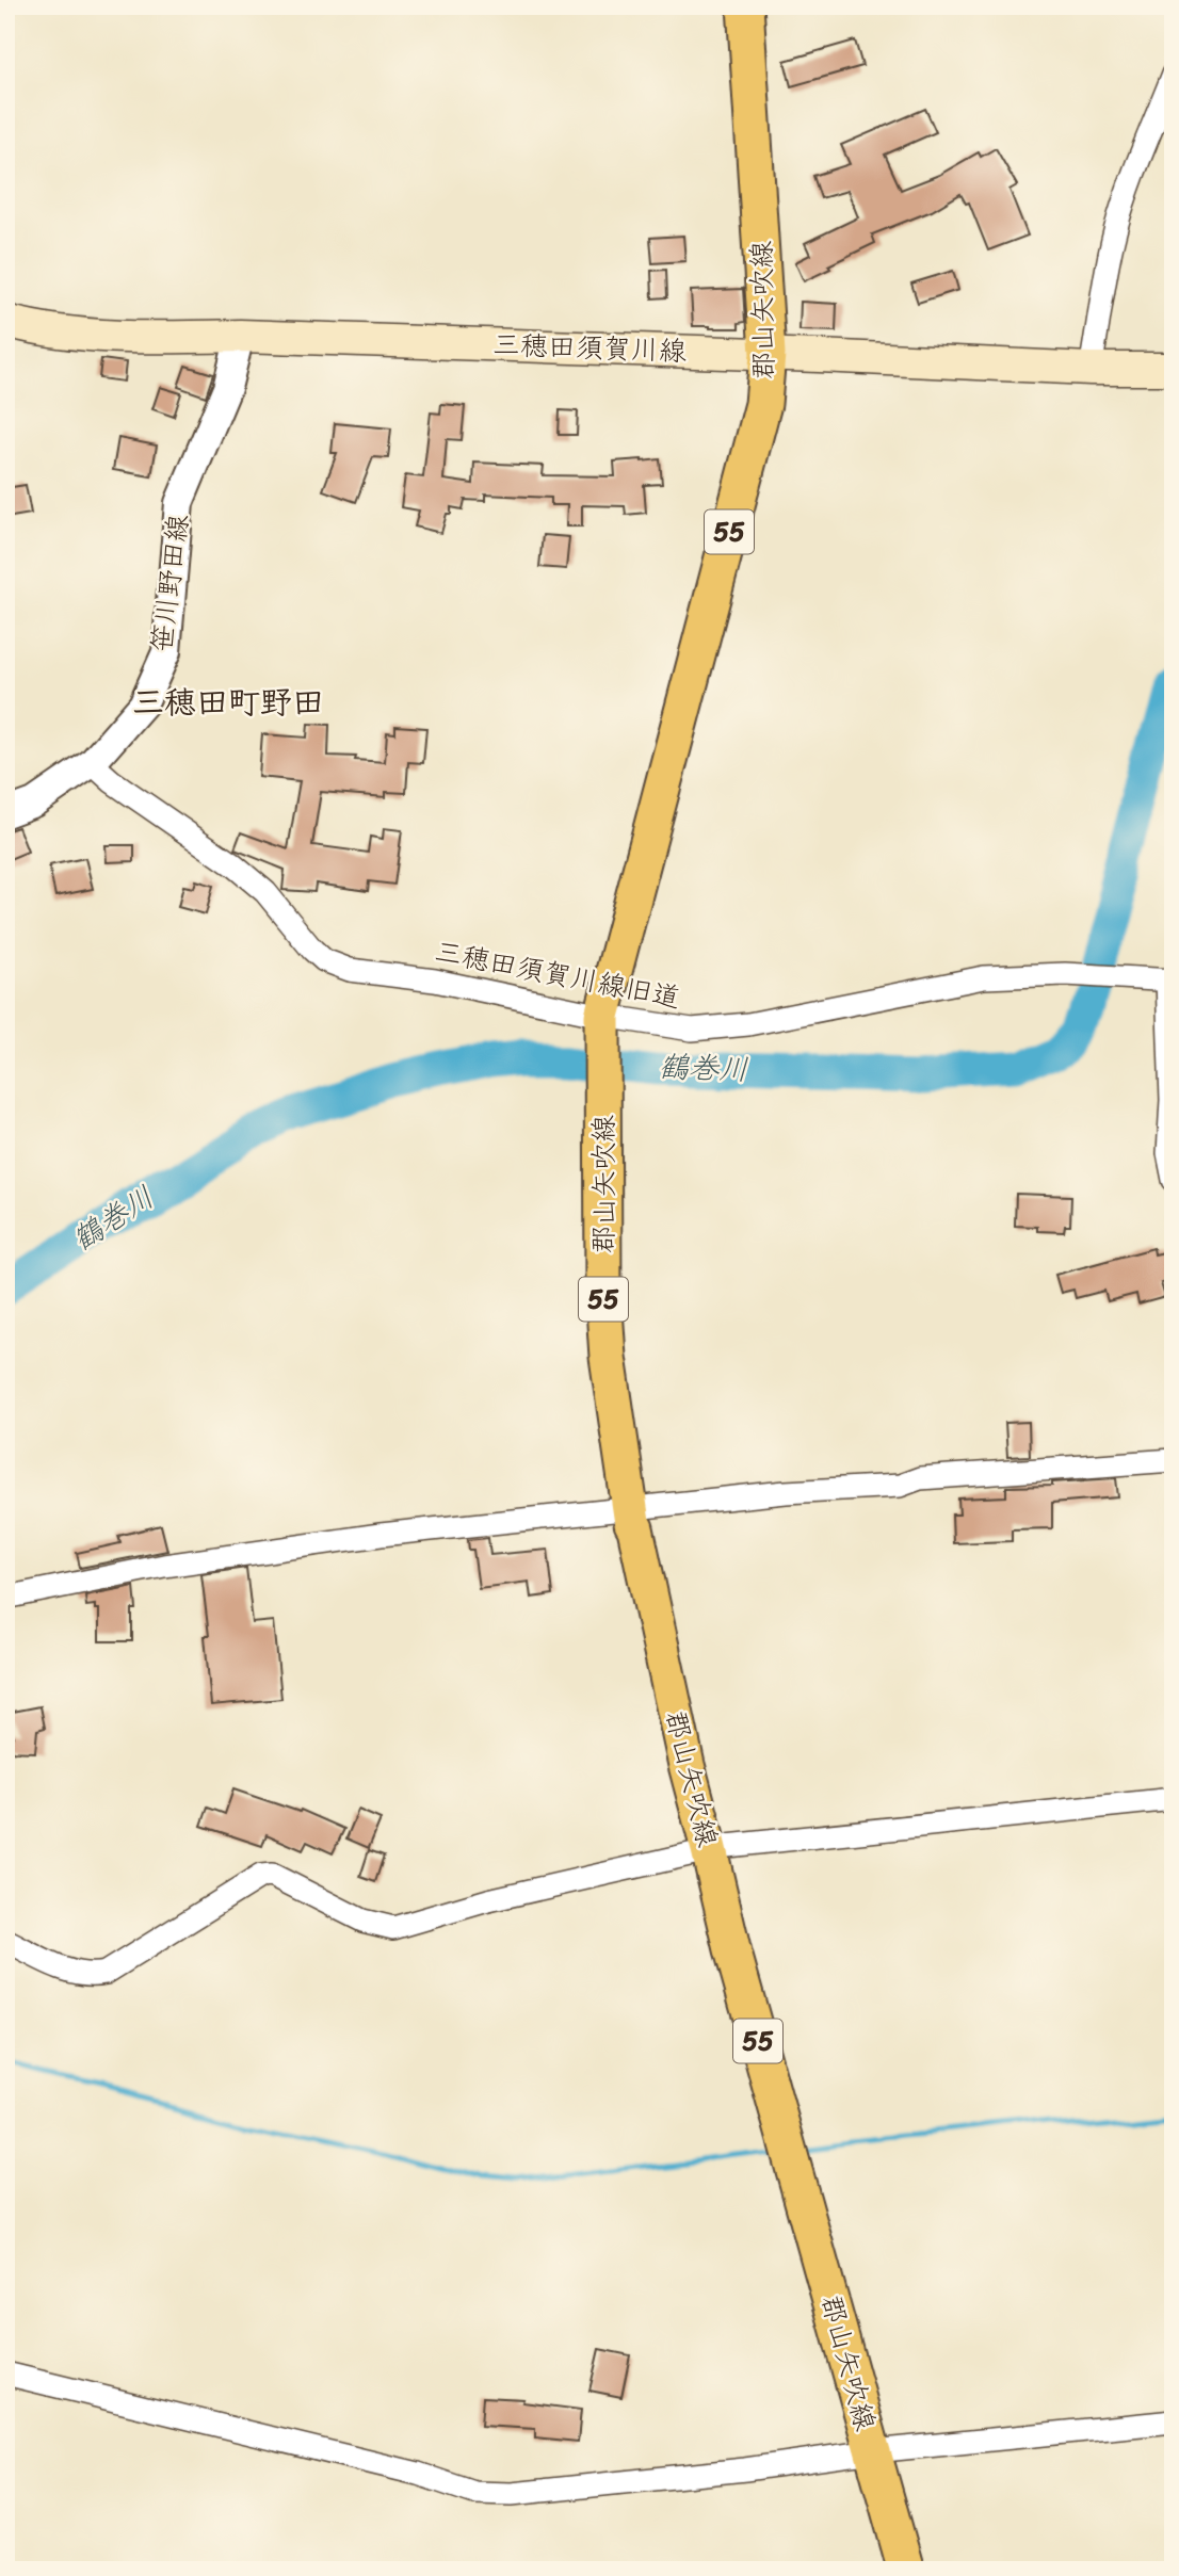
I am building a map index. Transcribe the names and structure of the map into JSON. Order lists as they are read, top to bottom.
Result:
{
  "streets": {
    "main road": ["郡山矢吹線", "三穂田須賀川線", "55"],
    "street": ["笹川野田線", "三穂田須賀川線旧道"]
  },
  "crossings": [
    ["郡山矢吹線", "三穂田須賀川線"],
    ["郡山矢吹線", "三穂田須賀川線旧道"],
    ["三穂田須賀川線", "笹川野田線"],
    ["笹川野田線", "三穂田須賀川線旧道"]
  ],
  "districts": ["三穂田町野田"],
  "water": ["鶴巻川"]
}
